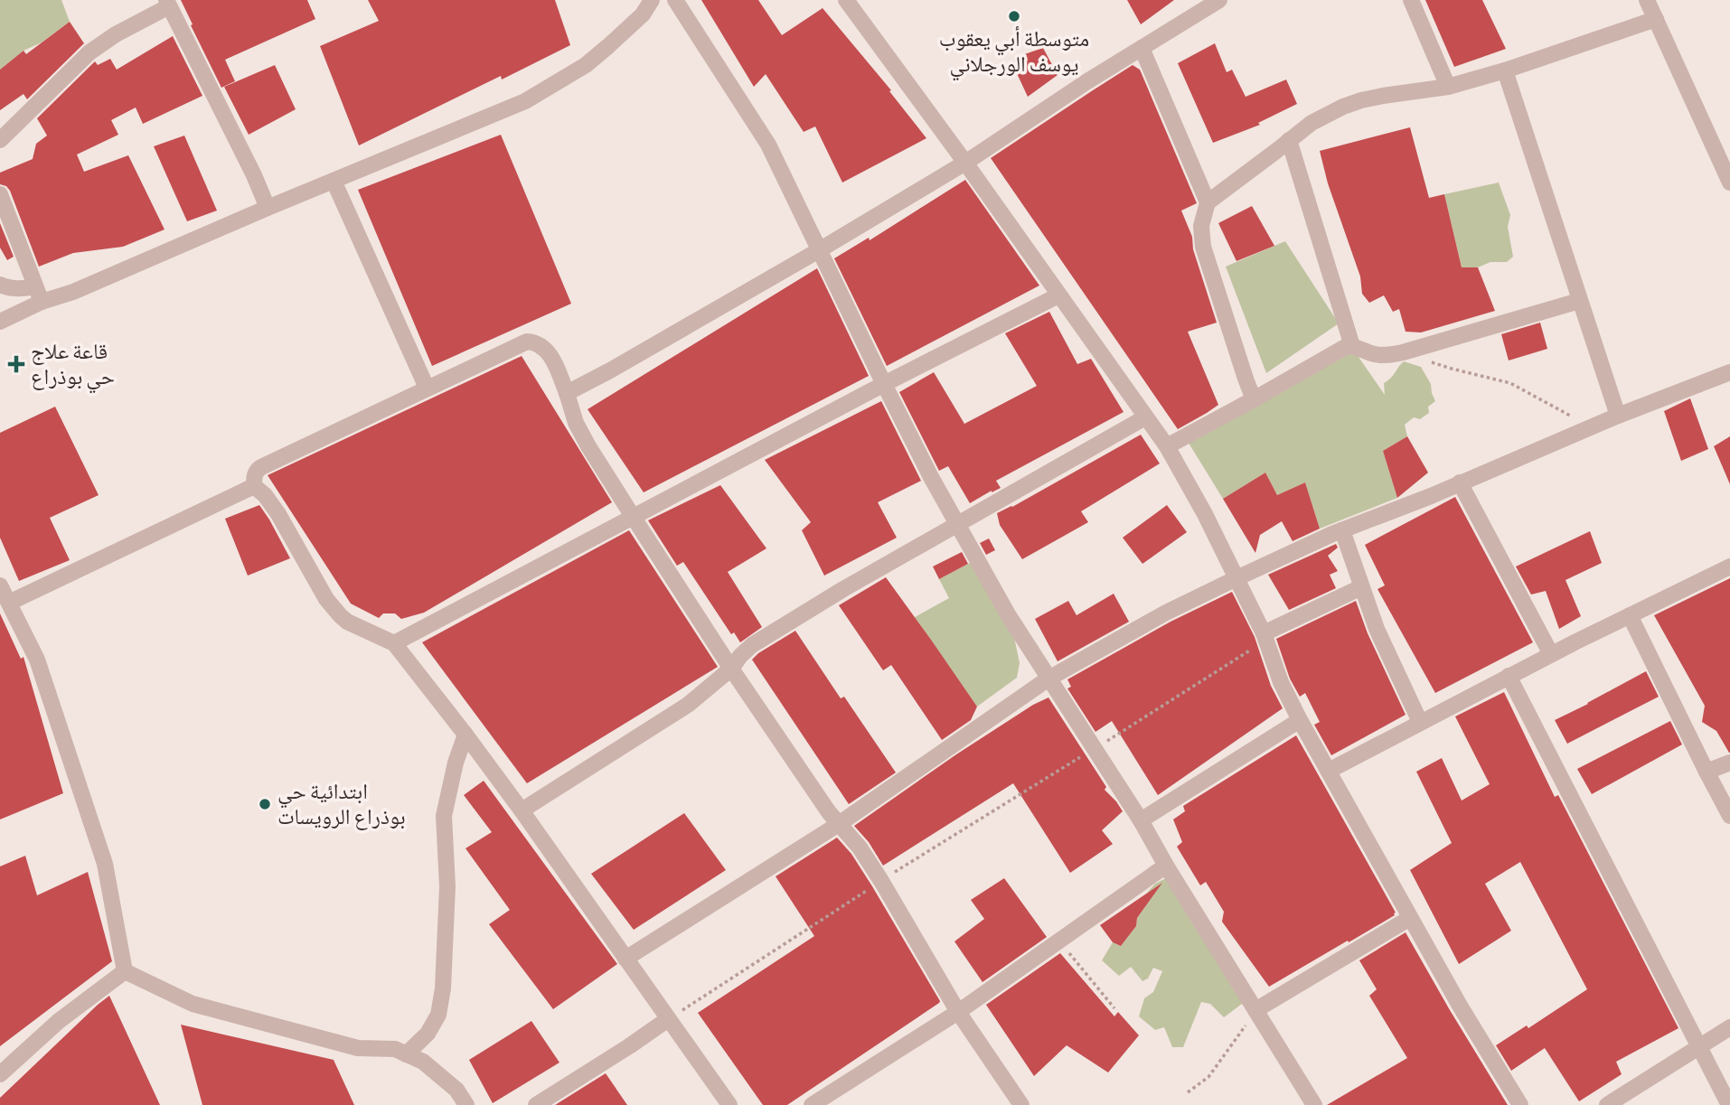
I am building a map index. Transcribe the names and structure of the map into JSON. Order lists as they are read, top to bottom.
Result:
{
  "places": {
    "other": ["متوسطة أبي يعقوب يوسف الورجلاني", "ابتدائية حي بوذراع الرويسات"],
    "health": ["قاعة علاج حي بوذراع"]
  }
}
